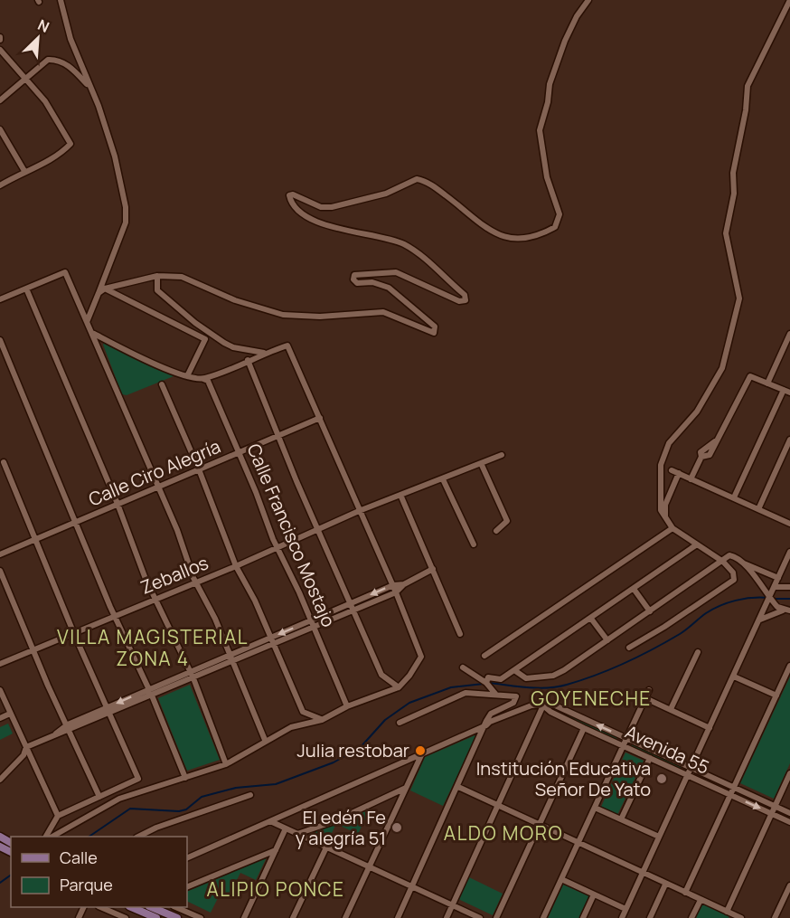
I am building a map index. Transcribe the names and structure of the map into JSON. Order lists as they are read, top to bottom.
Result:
{
  "streets": {
    "street": [
      "Calle Ciro Alegría",
      "Calle Francisco Mostajo",
      "Zeballos",
      "Avenida 55"
    ]
  },
  "crossings": [
    ["Calle Ciro Alegría", "Calle Francisco Mostajo"],
    ["Calle Francisco Mostajo", "Zeballos"]
  ],
  "districts": [
    "VILLA MAGISTERIAL ZONA 4",
    "GOYENECHE",
    "ALDO MORO",
    "ALIPIO PONCE"
  ],
  "places": ["Julia restobar", "Institución Educativa Señor De Yato", "El edén Fe y alegría 51"],
  "legend": ["Calle", "Parque"],
  "north": "top right"
}
